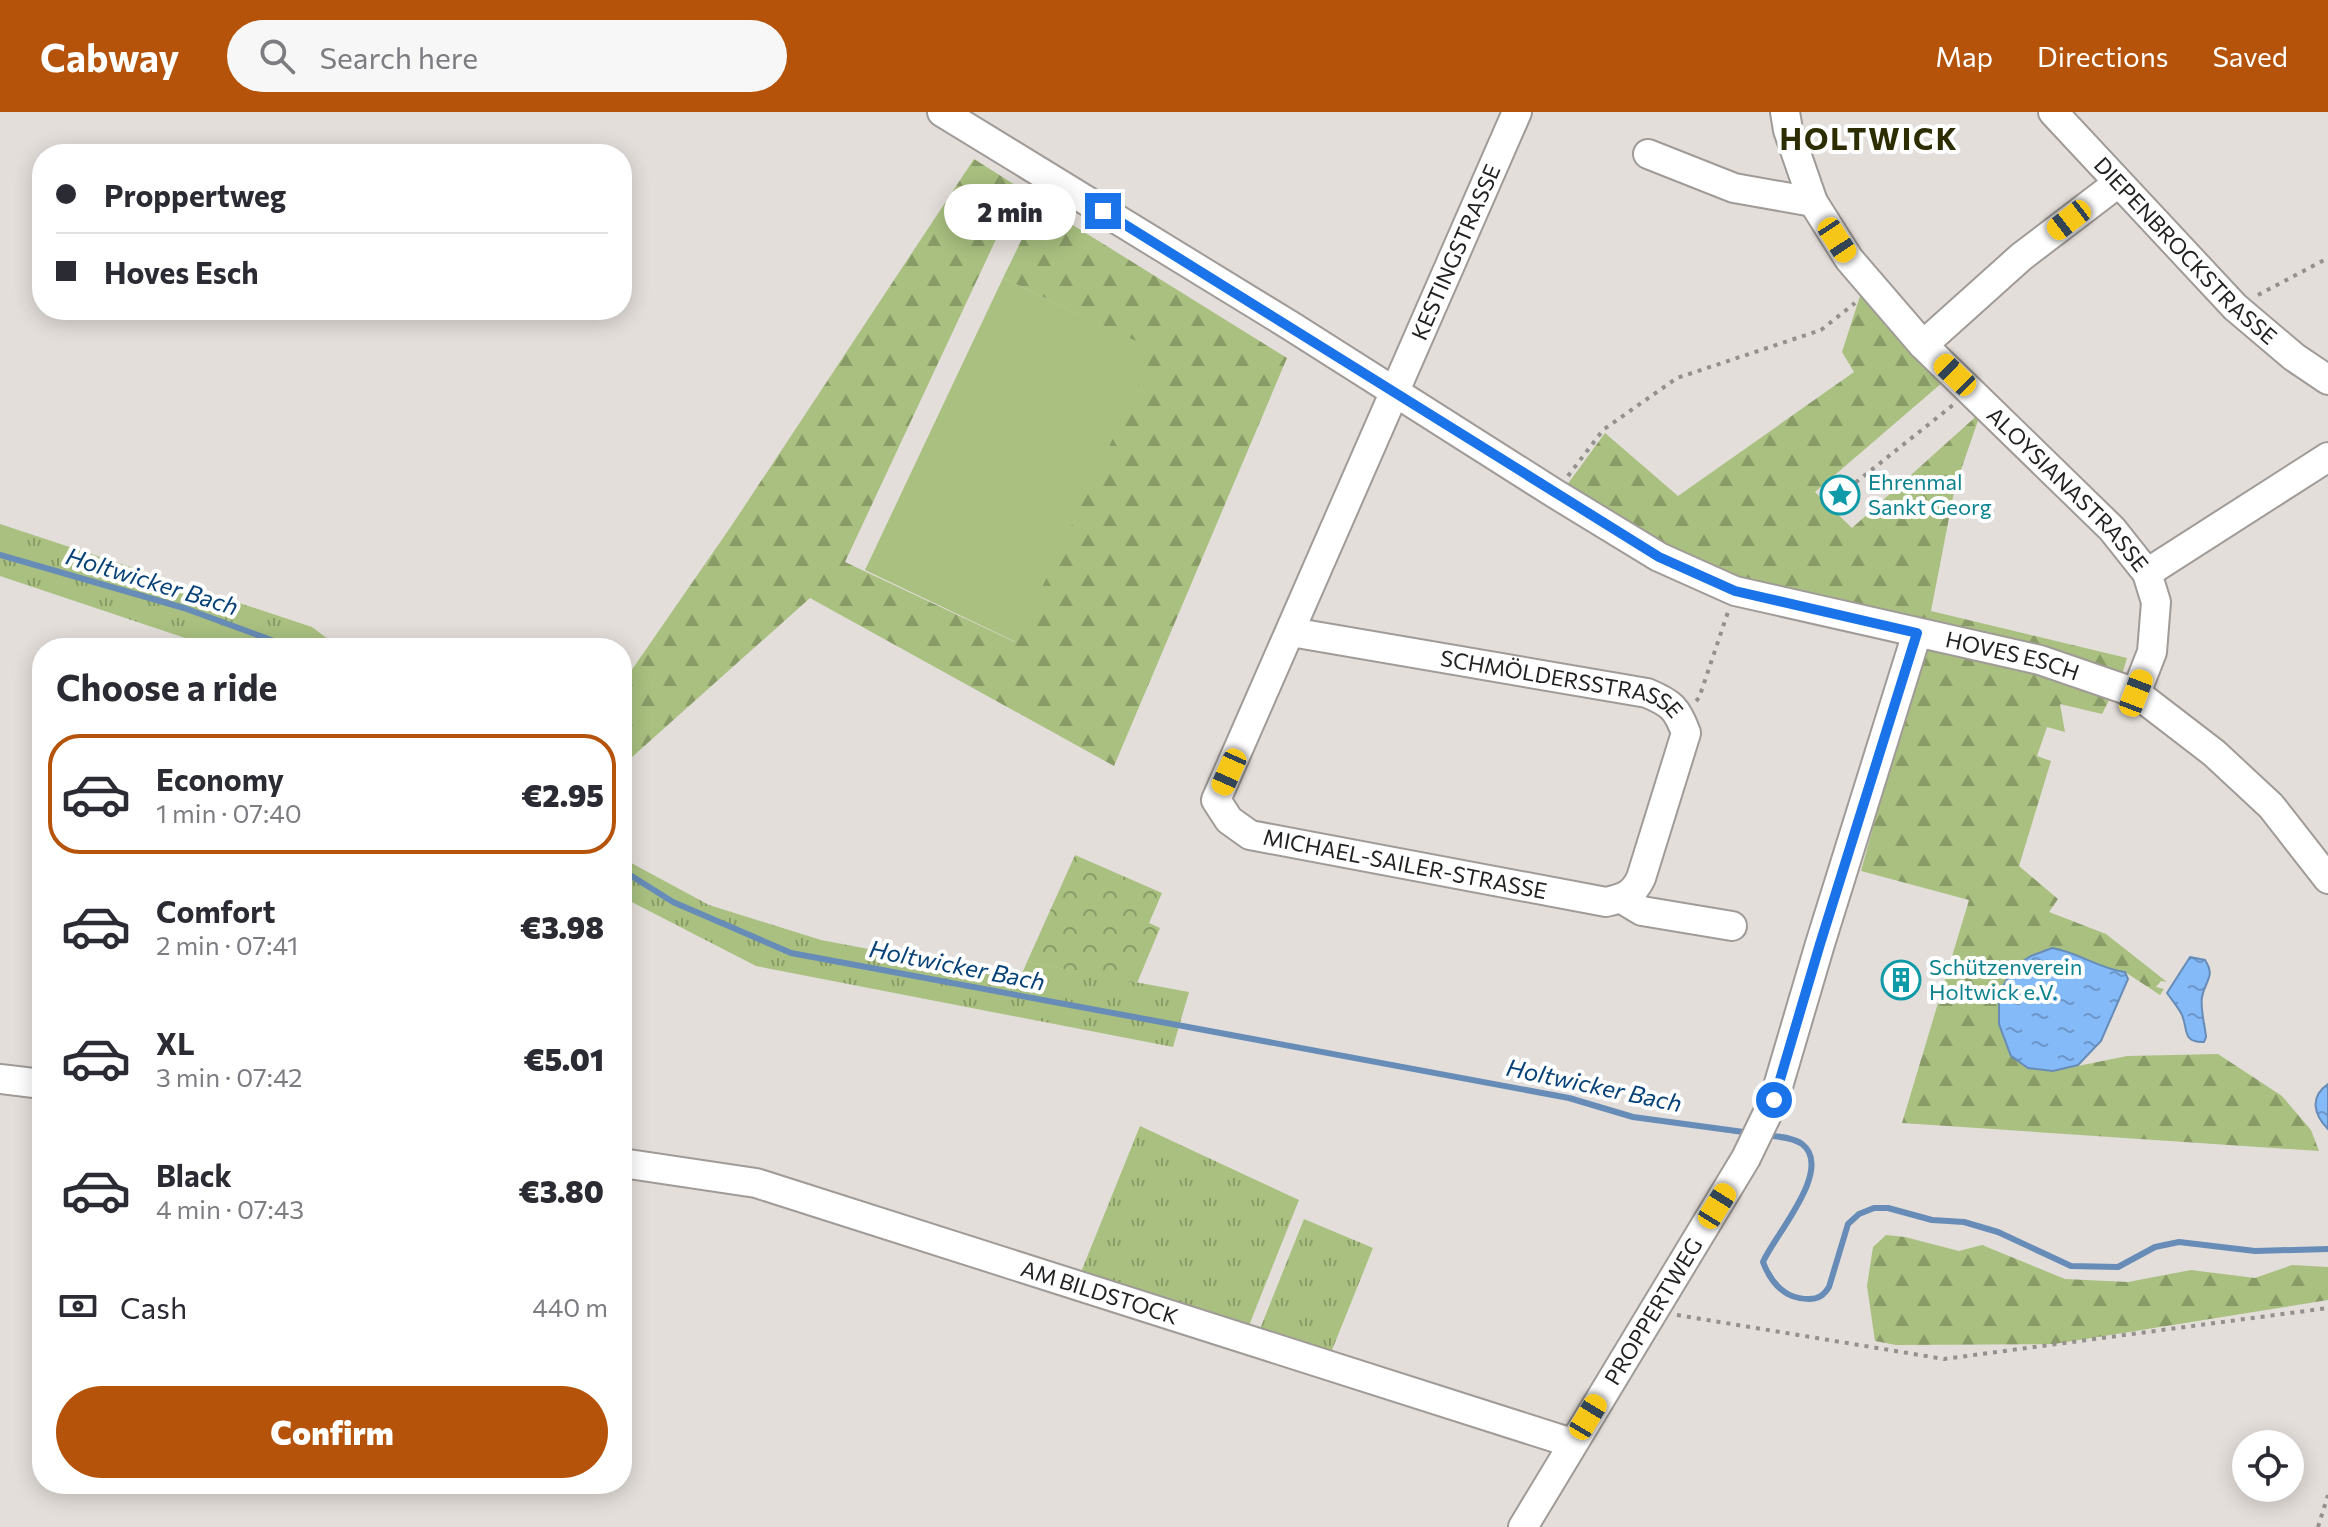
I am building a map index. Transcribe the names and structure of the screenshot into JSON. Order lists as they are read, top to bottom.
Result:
{
  "streets": {
    "street": [
      "DIEPENBROCKSTRASSE",
      "KESTINGSTRASSE",
      "ALOYSIANASTRASSE",
      "HOVES ESCH",
      "SCHMÖLDERSSTRASSE",
      "MICHAEL-SAILER-STRASSE",
      "AM BILDSTOCK",
      "PROPPERTWEG"
    ]
  },
  "crossings": [
    ["KESTINGSTRASSE", "HOVES ESCH"],
    ["KESTINGSTRASSE", "MICHAEL-SAILER-STRASSE"],
    ["ALOYSIANASTRASSE", "HOVES ESCH"],
    ["HOVES ESCH", "MICHAEL-SAILER-STRASSE"],
    ["HOVES ESCH", "PROPPERTWEG"],
    ["SCHMÖLDERSSTRASSE", "MICHAEL-SAILER-STRASSE"],
    ["AM BILDSTOCK", "PROPPERTWEG"]
  ],
  "districts": ["HOLTWICK"],
  "water": ["Holtwicker Bach"],
  "places": {
    "place": ["Ehrenmal Sankt Georg"],
    "building": ["Schützenverein Holtwick e.V."]
  },
  "page": {
    "header": "Cabway",
    "search": "Search here",
    "nav": ["Map", "Directions", "Saved"],
    "banner": ["Proppertweg", "Hoves Esch"],
    "bubble": "2 min",
    "heading": "Choose a ride",
    "list": [
      {
        "name": "Economy",
        "note": "1 min · 07:40",
        "value": "€2.95"
      },
      {
        "name": "Comfort",
        "note": "2 min · 07:41",
        "value": "€3.98"
      },
      {
        "name": "XL",
        "note": "3 min · 07:42",
        "value": "€5.01"
      },
      {
        "name": "Black",
        "note": "4 min · 07:43",
        "value": "€3.80"
      }
    ],
    "pay": ["Cash", "440 m"],
    "buttons": "Confirm"
  }
}
